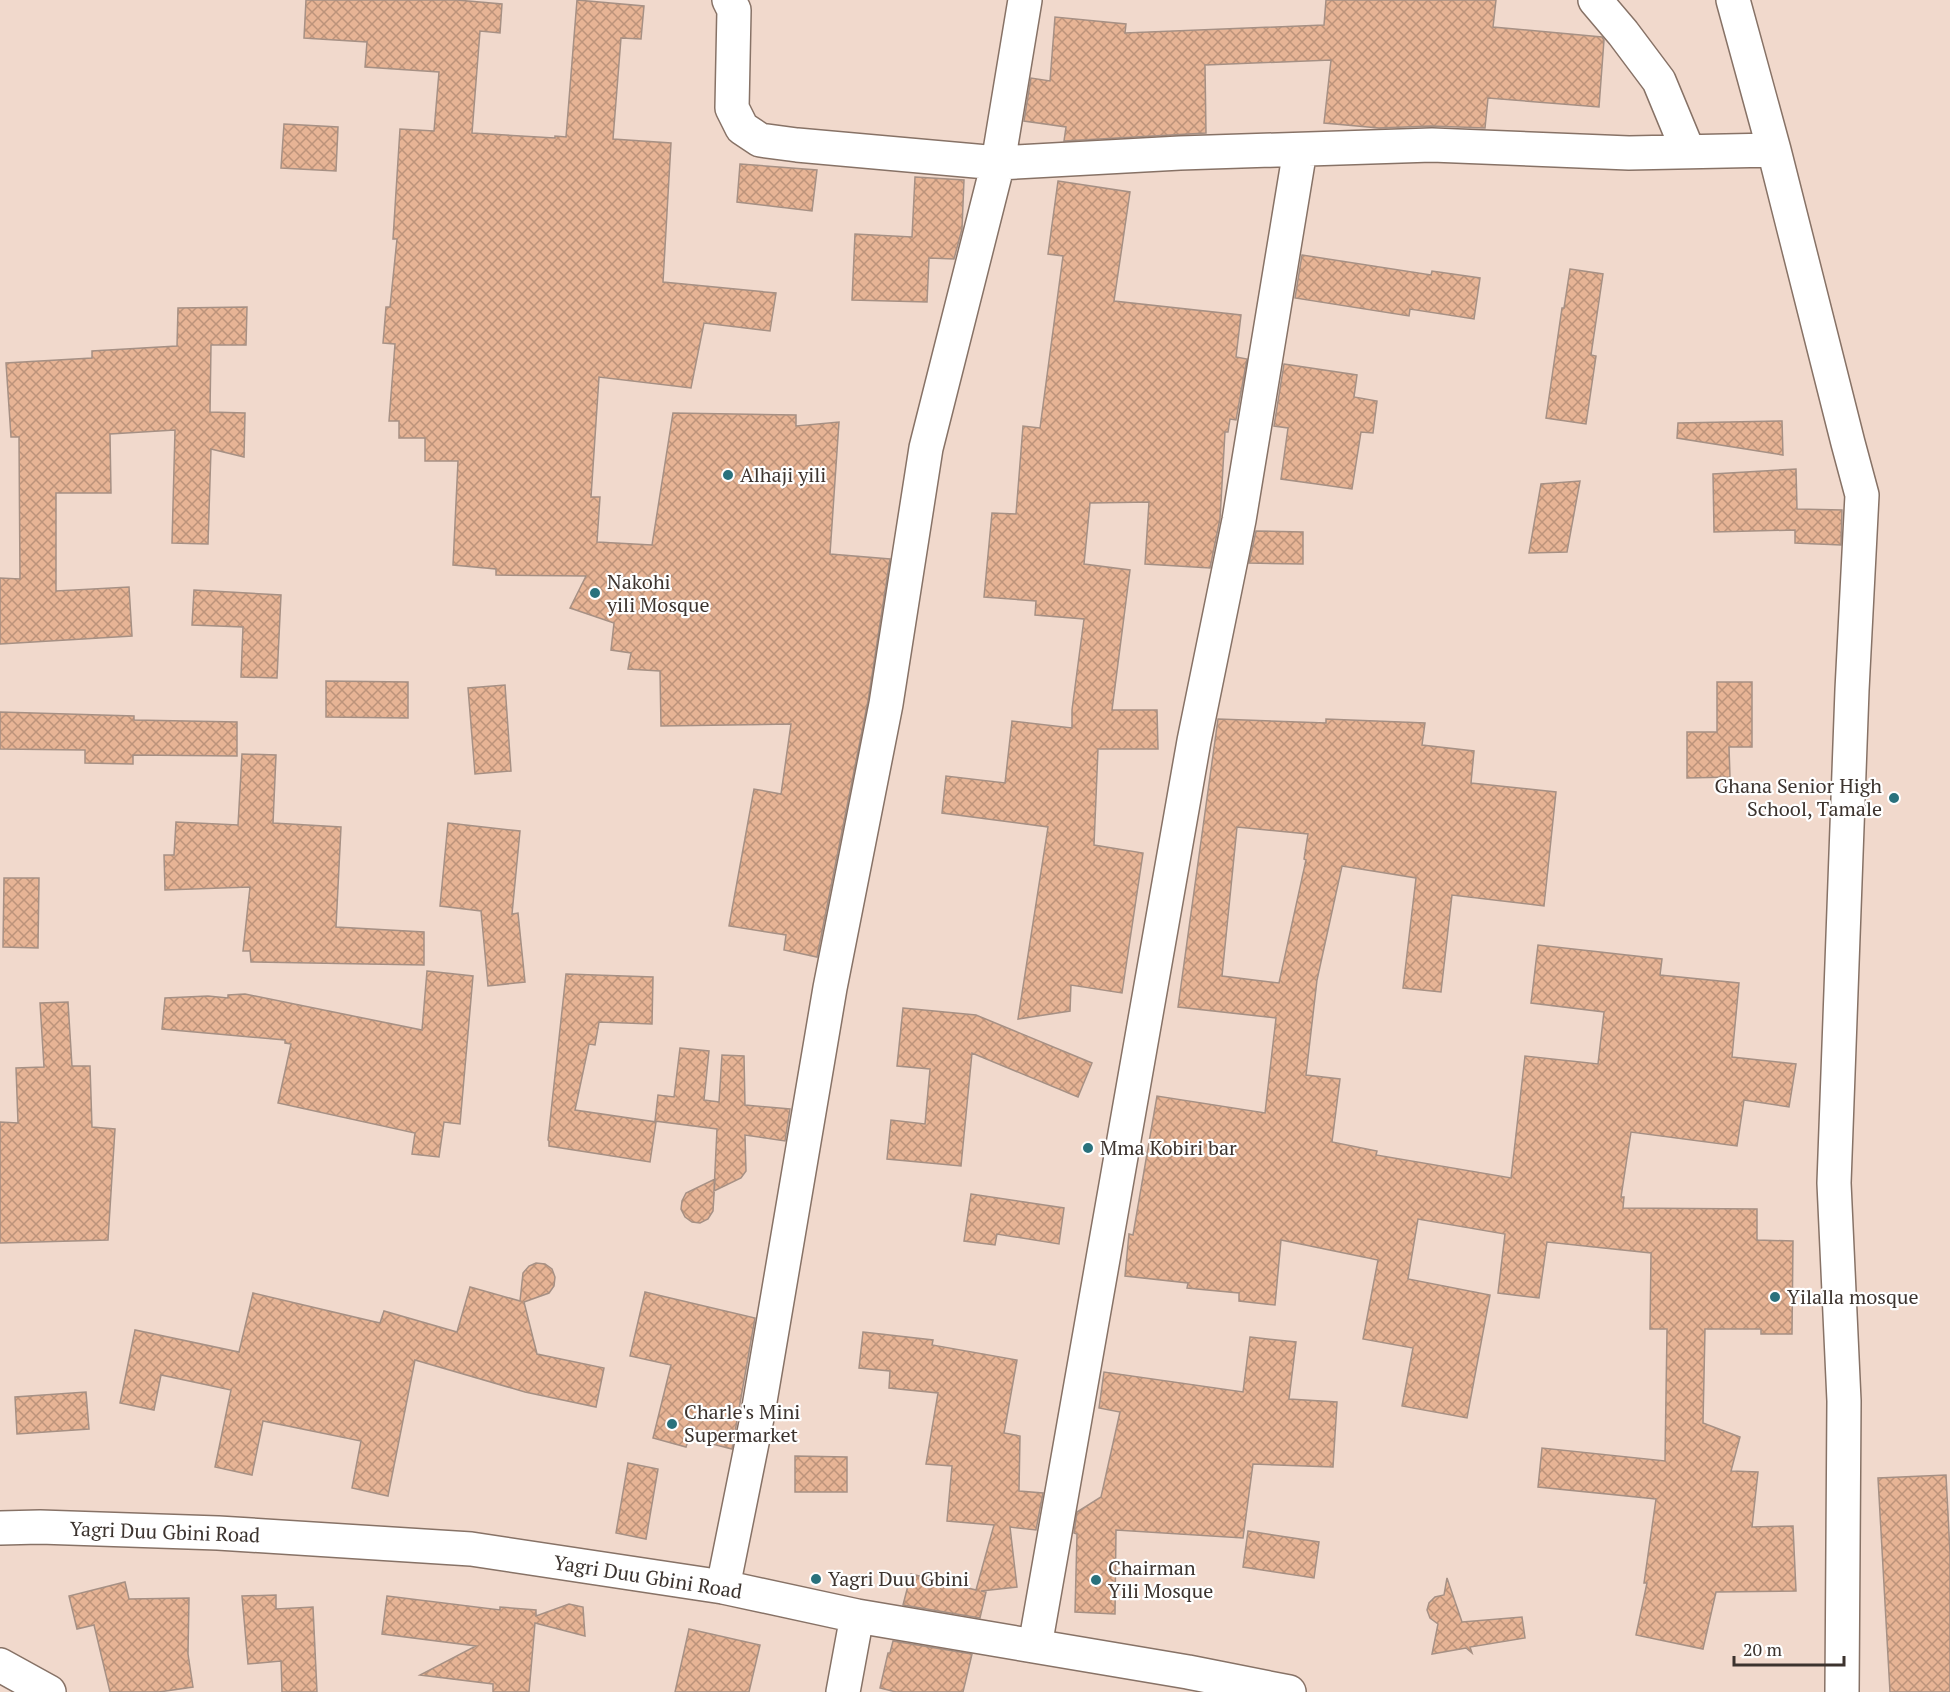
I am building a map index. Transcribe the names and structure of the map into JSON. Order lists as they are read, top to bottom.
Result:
{
  "streets": {
    "street": ["Yagri Duu Gbini Road"]
  },
  "places": [
    "Alhaji yili",
    "Nakohi yili Mosque",
    "Ghana Senior High School, Tamale",
    "Mma Kobiri bar",
    "Yilalla mosque",
    "Charle's Mini Supermarket",
    "Yagri Duu Gbini",
    "Chairman Yili Mosque"
  ],
  "scale_bar": "20 m"
}
